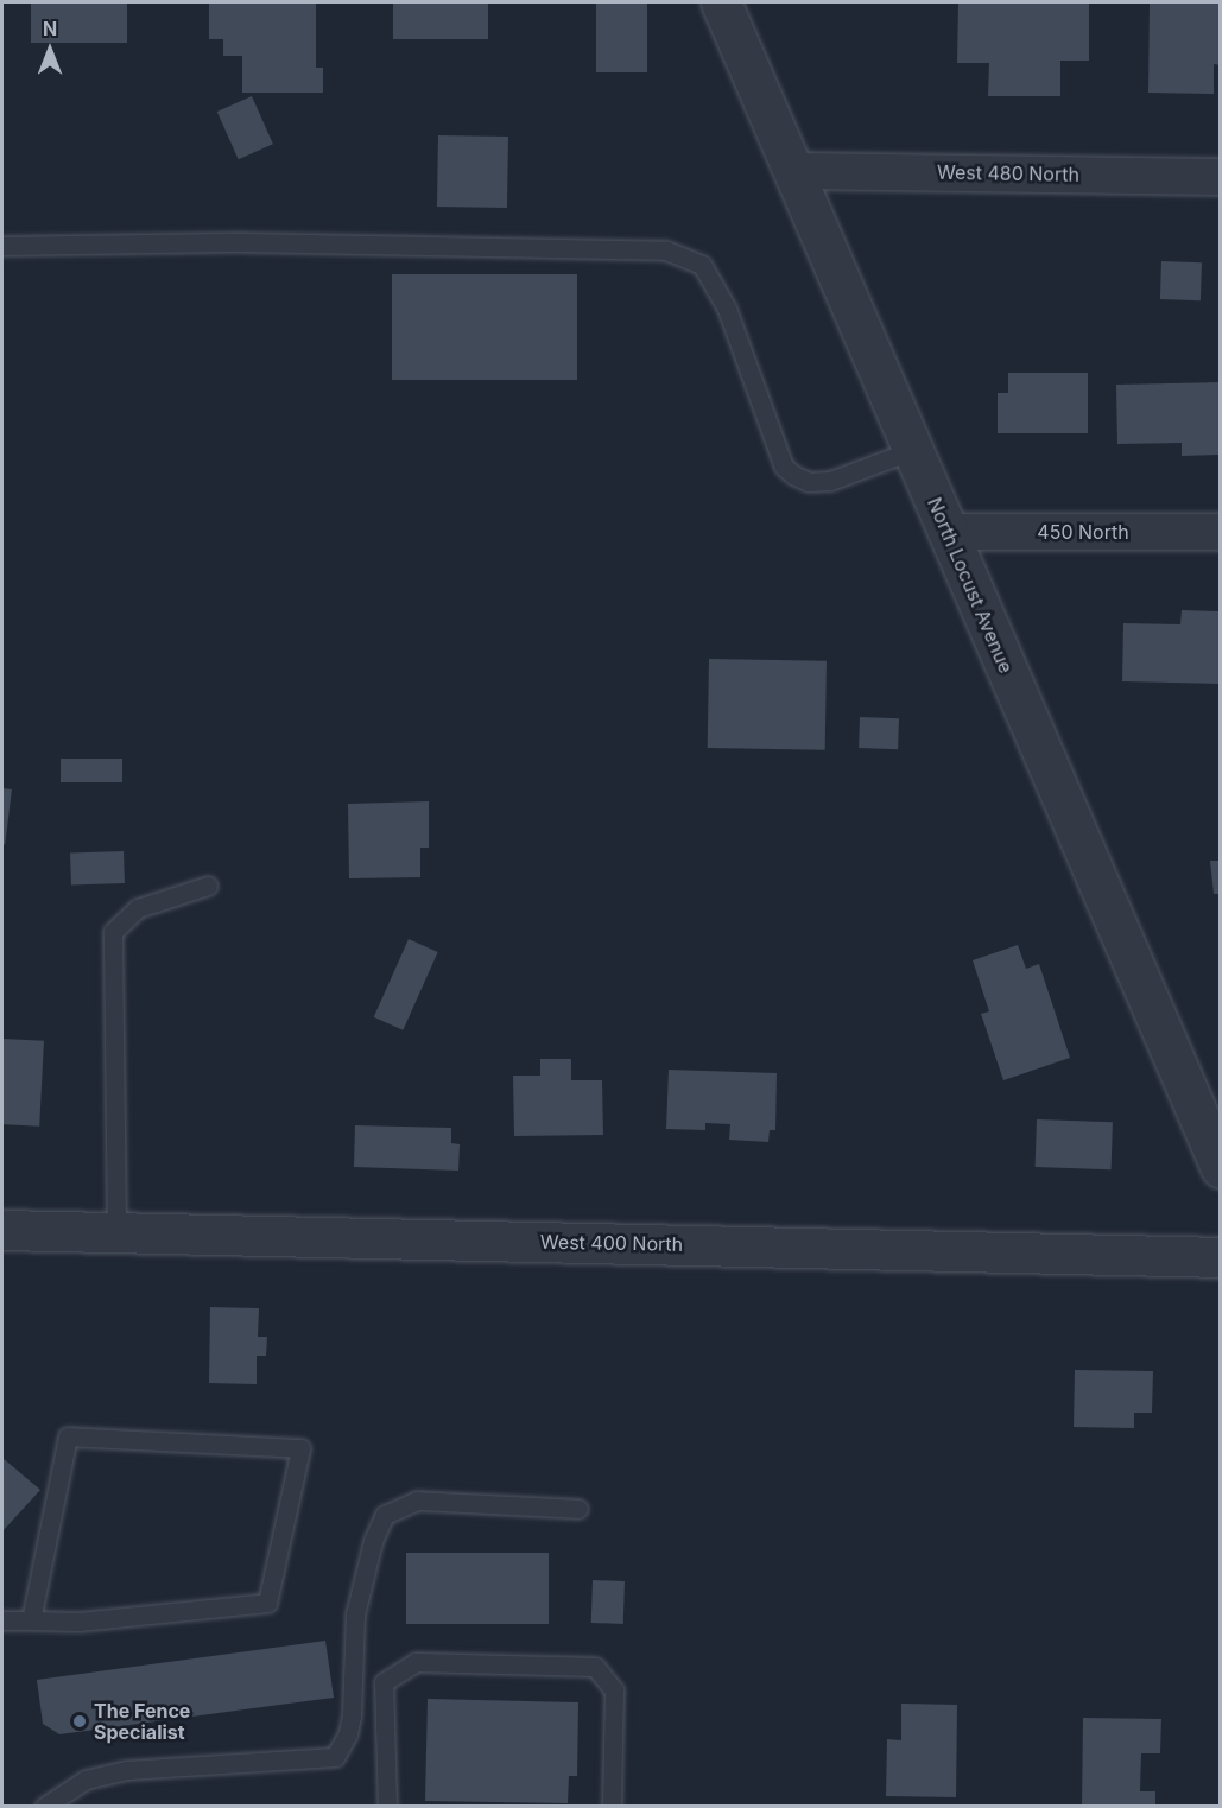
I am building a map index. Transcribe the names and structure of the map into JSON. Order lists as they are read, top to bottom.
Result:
{
  "streets": {
    "street": [
      "West 480 North",
      "450 North",
      "North Locust Avenue",
      "West 400 North"
    ]
  },
  "crossings": [
    ["West 480 North", "North Locust Avenue"],
    ["450 North", "North Locust Avenue"]
  ],
  "places": ["The Fence Specialist"],
  "north": "top"
}
